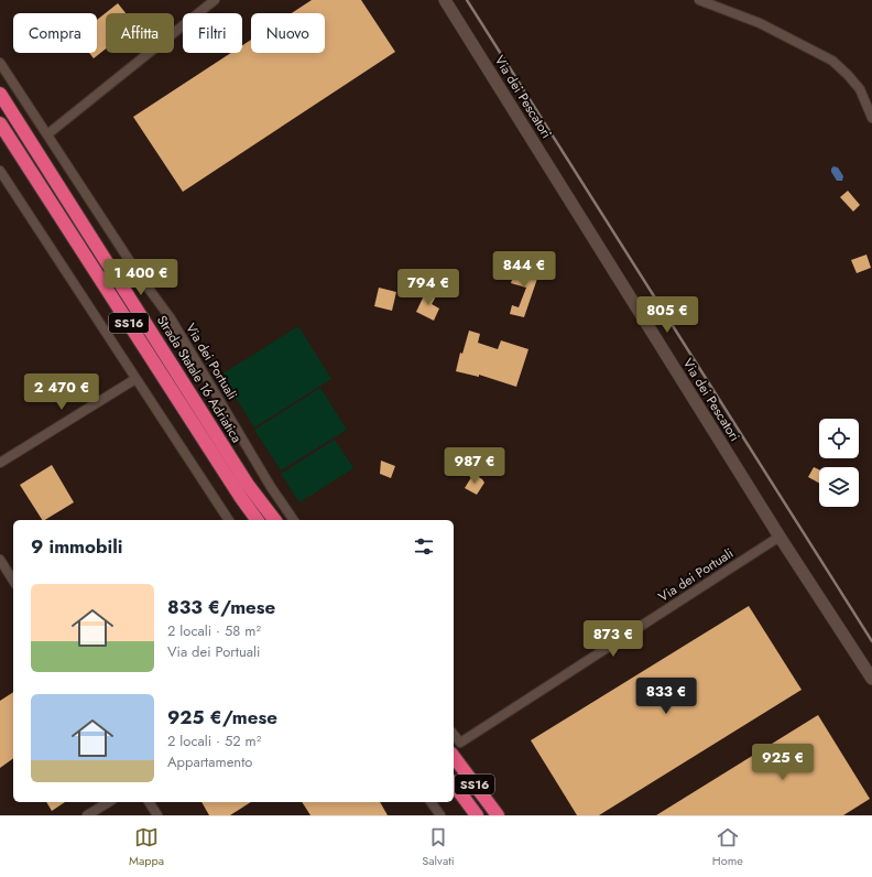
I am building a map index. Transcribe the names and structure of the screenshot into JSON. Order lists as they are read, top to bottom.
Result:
{
  "streets": {
    "highway": ["SS16", "Strada Statale 16 Adriatica"],
    "street": ["Via dei Pescatori", "Via dei Portuali"]
  },
  "crossings": [
    ["Via dei Pescatori", "Via dei Portuali"]
  ],
  "page": {
    "chip": [
      "Compra",
      "Affitta",
      "Filtri",
      "Nuovo"
    ],
    "price": [
      "844 €",
      "1 400 €",
      "794 €",
      "805 €",
      "2 470 €",
      "987 €",
      "873 €",
      "833 €",
      "925 €"
    ],
    "heading": "9 immobili",
    "list": [
      {
        "name": "833 €/mese",
        "note": "2 locali · 58 m² · Via dei Portuali"
      },
      {
        "name": "925 €/mese",
        "note": "2 locali · 52 m² · Appartamento"
      }
    ],
    "tabs": ["Mappa", "Salvati", "Home"]
  }
}
